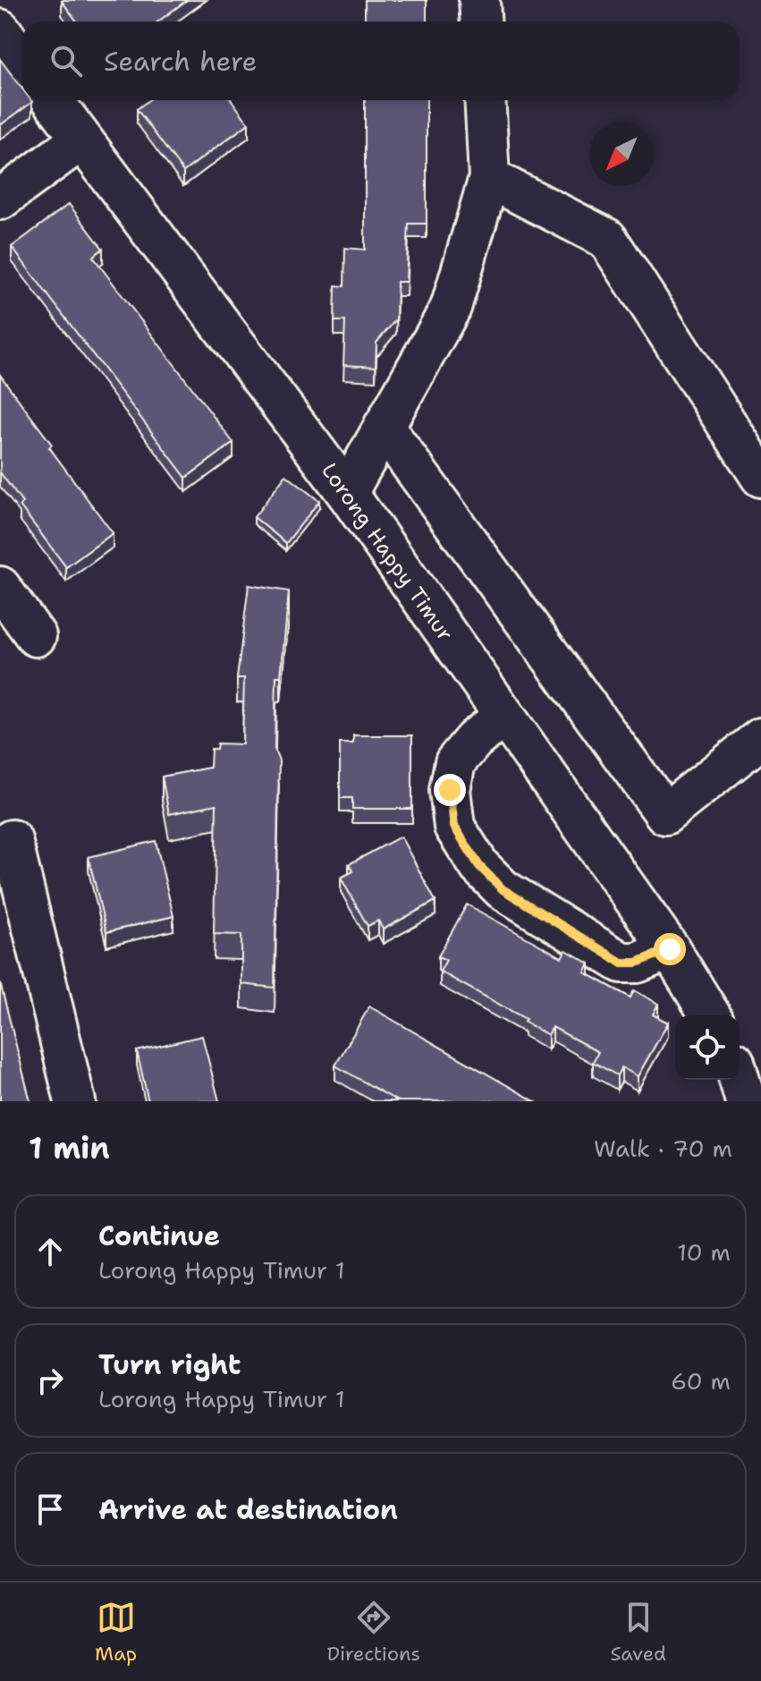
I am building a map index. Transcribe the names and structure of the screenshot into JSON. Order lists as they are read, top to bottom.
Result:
{
  "streets": {
    "street": ["Lorong Happy Timur"]
  },
  "north": "bottom left",
  "page": {
    "search": "Search here",
    "heading": ["1 min", "Walk · 70 m"],
    "list": [
      ["Continue", "Lorong Happy Timur 1", "10 m"],
      ["Turn right", "Lorong Happy Timur 1", "60 m"],
      "Arrive at destination"
    ],
    "nav": ["Map", "Directions", "Saved"]
  }
}
